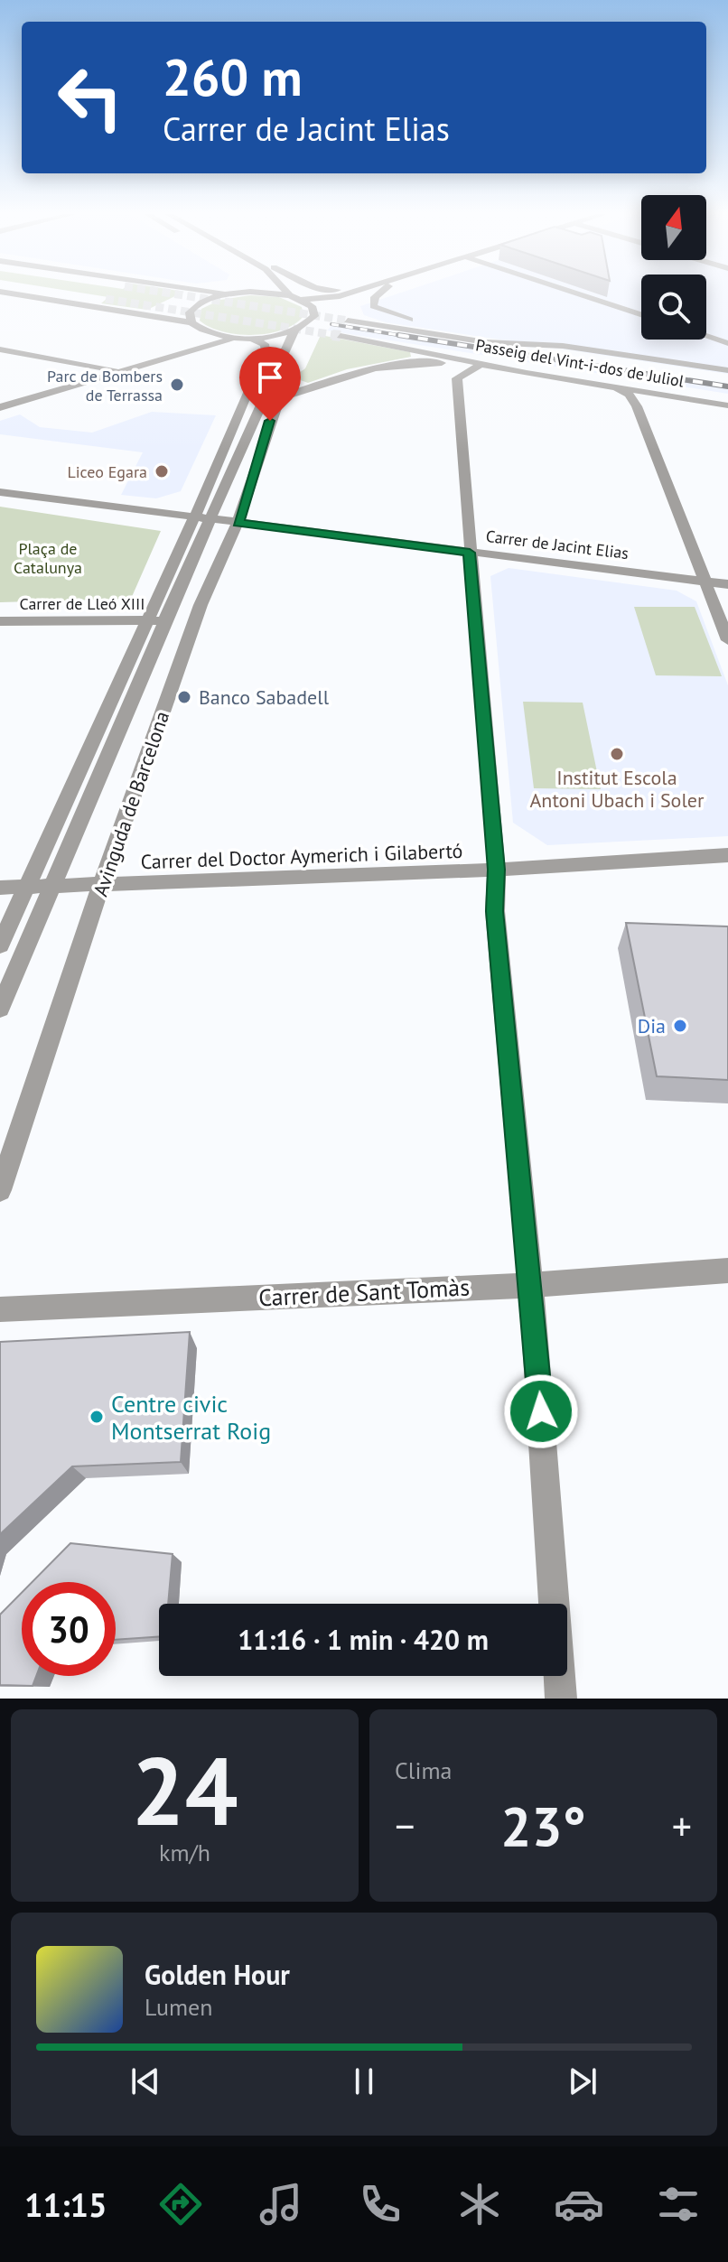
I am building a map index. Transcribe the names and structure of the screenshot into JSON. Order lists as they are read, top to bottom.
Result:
{
  "streets": {
    "street": [
      "Passeig del Vint-i-dos de Juliol",
      "Carrer de Jacint Elias",
      "Carrer de Lleó XIII",
      "Avinguda de Barcelona",
      "Carrer del Doctor Aymerich i Gilabertó",
      "Carrer de Sant Tomàs"
    ]
  },
  "crossings": [
    ["Carrer de Jacint Elias", "Avinguda de Barcelona"],
    ["Carrer de Lleó XIII", "Avinguda de Barcelona"],
    ["Avinguda de Barcelona", "Carrer del Doctor Aymerich i Gilabertó"]
  ],
  "parks": ["Plaça de Catalunya"],
  "places": [
    "Parc de Bombers de Terrassa",
    "Liceo Egara",
    "Banco Sabadell",
    "Institut Escola Antoni Ubach i Soler",
    "Dia",
    "Centre civic Montserrat Roig"
  ],
  "north": "top",
  "page": {
    "turn": ["260 m", "Carrer de Jacint Elias"],
    "limit": "30",
    "trip": "11:16 · 1 min · 420 m",
    "tile": [
      ["24", "km/h"],
      "Clima"
    ],
    "heat": ["−", "23°", "+"],
    "song": ["Golden Hour", "Lumen"],
    "tabs": "11:15"
  }
}
